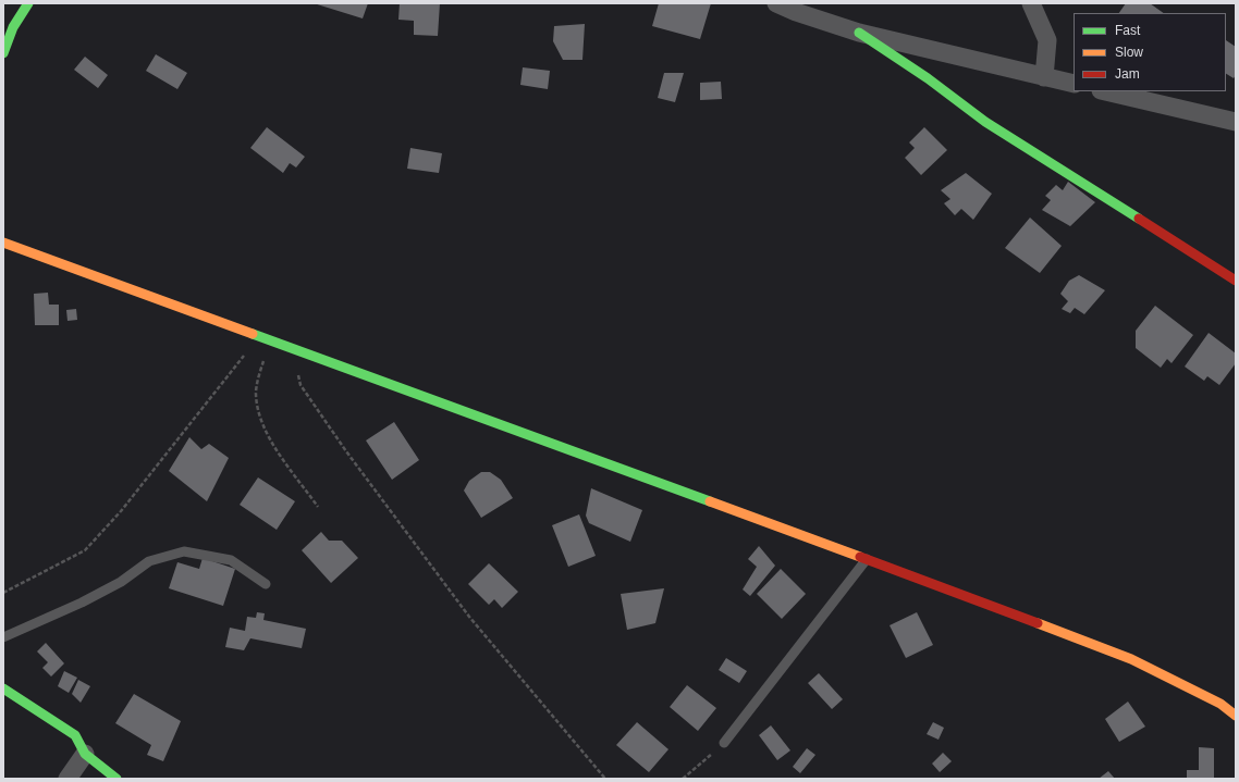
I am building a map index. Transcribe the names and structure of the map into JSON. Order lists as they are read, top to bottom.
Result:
{
  "legend": ["Fast", "Slow", "Jam"]
}
